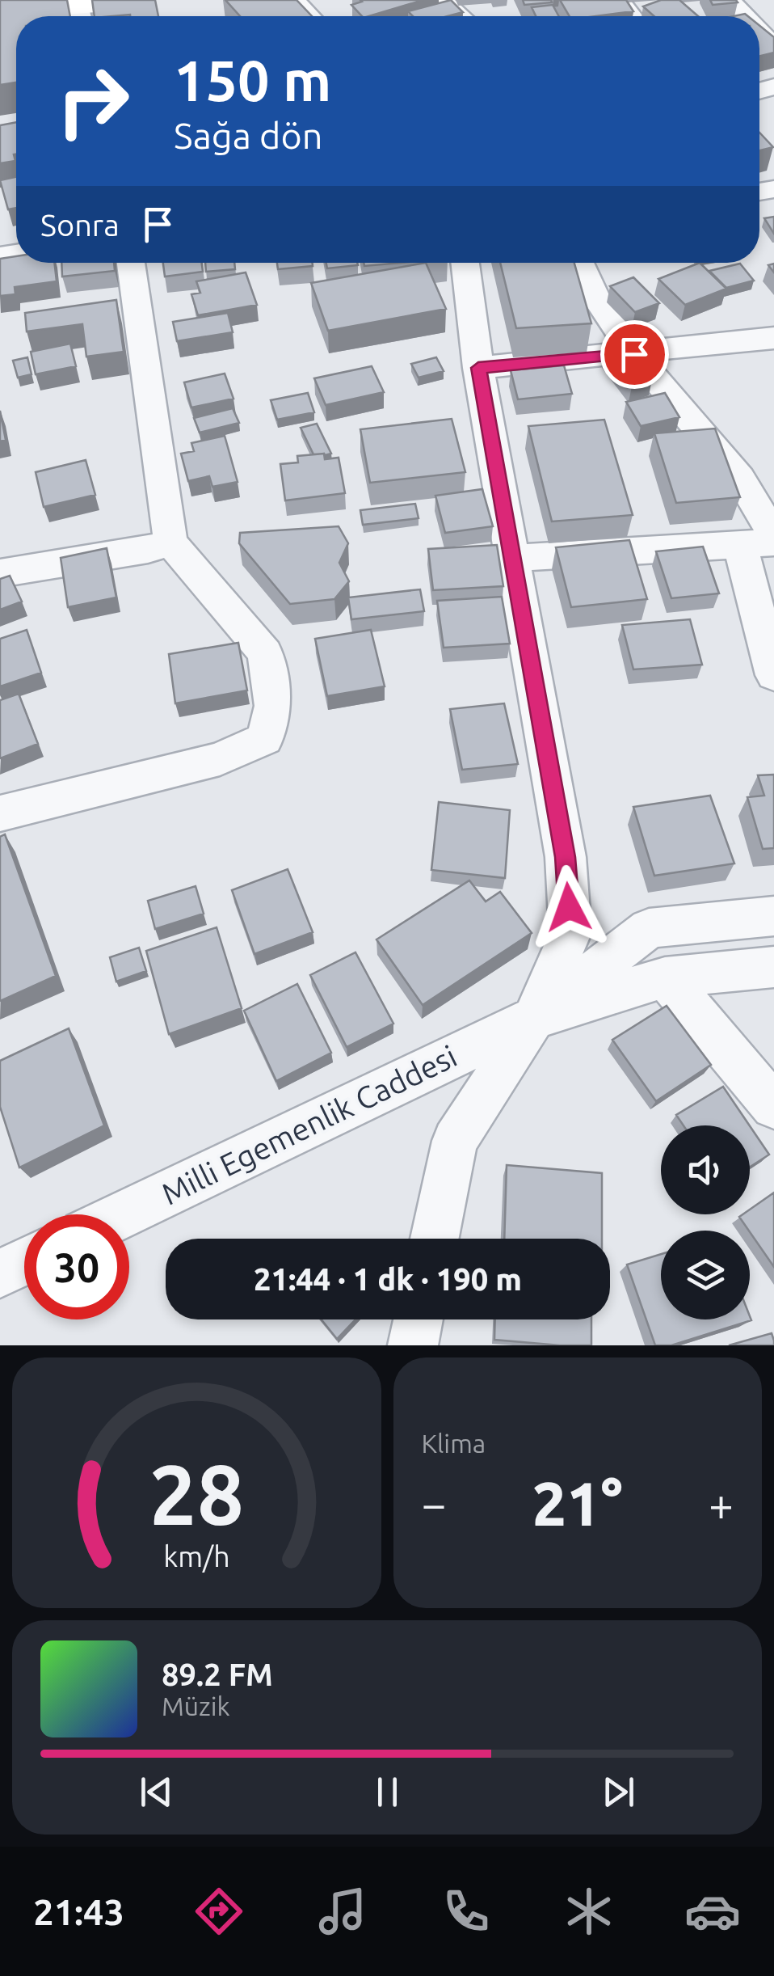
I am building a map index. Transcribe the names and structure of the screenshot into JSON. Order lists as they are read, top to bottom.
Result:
{
  "streets": {
    "street": ["Milli Egemenlik Caddesi"]
  },
  "page": {
    "turn": ["150 m", "Sağa dön"],
    "then": "Sonra",
    "limit": "30",
    "trip": "21:44 · 1 dk · 190 m",
    "tile": "Klima",
    "heat": ["−", "21°", "+"],
    "song": ["89.2 FM", "Müzik"],
    "tabs": "21:43",
    "gauge": ["28", "km/h"]
  }
}
